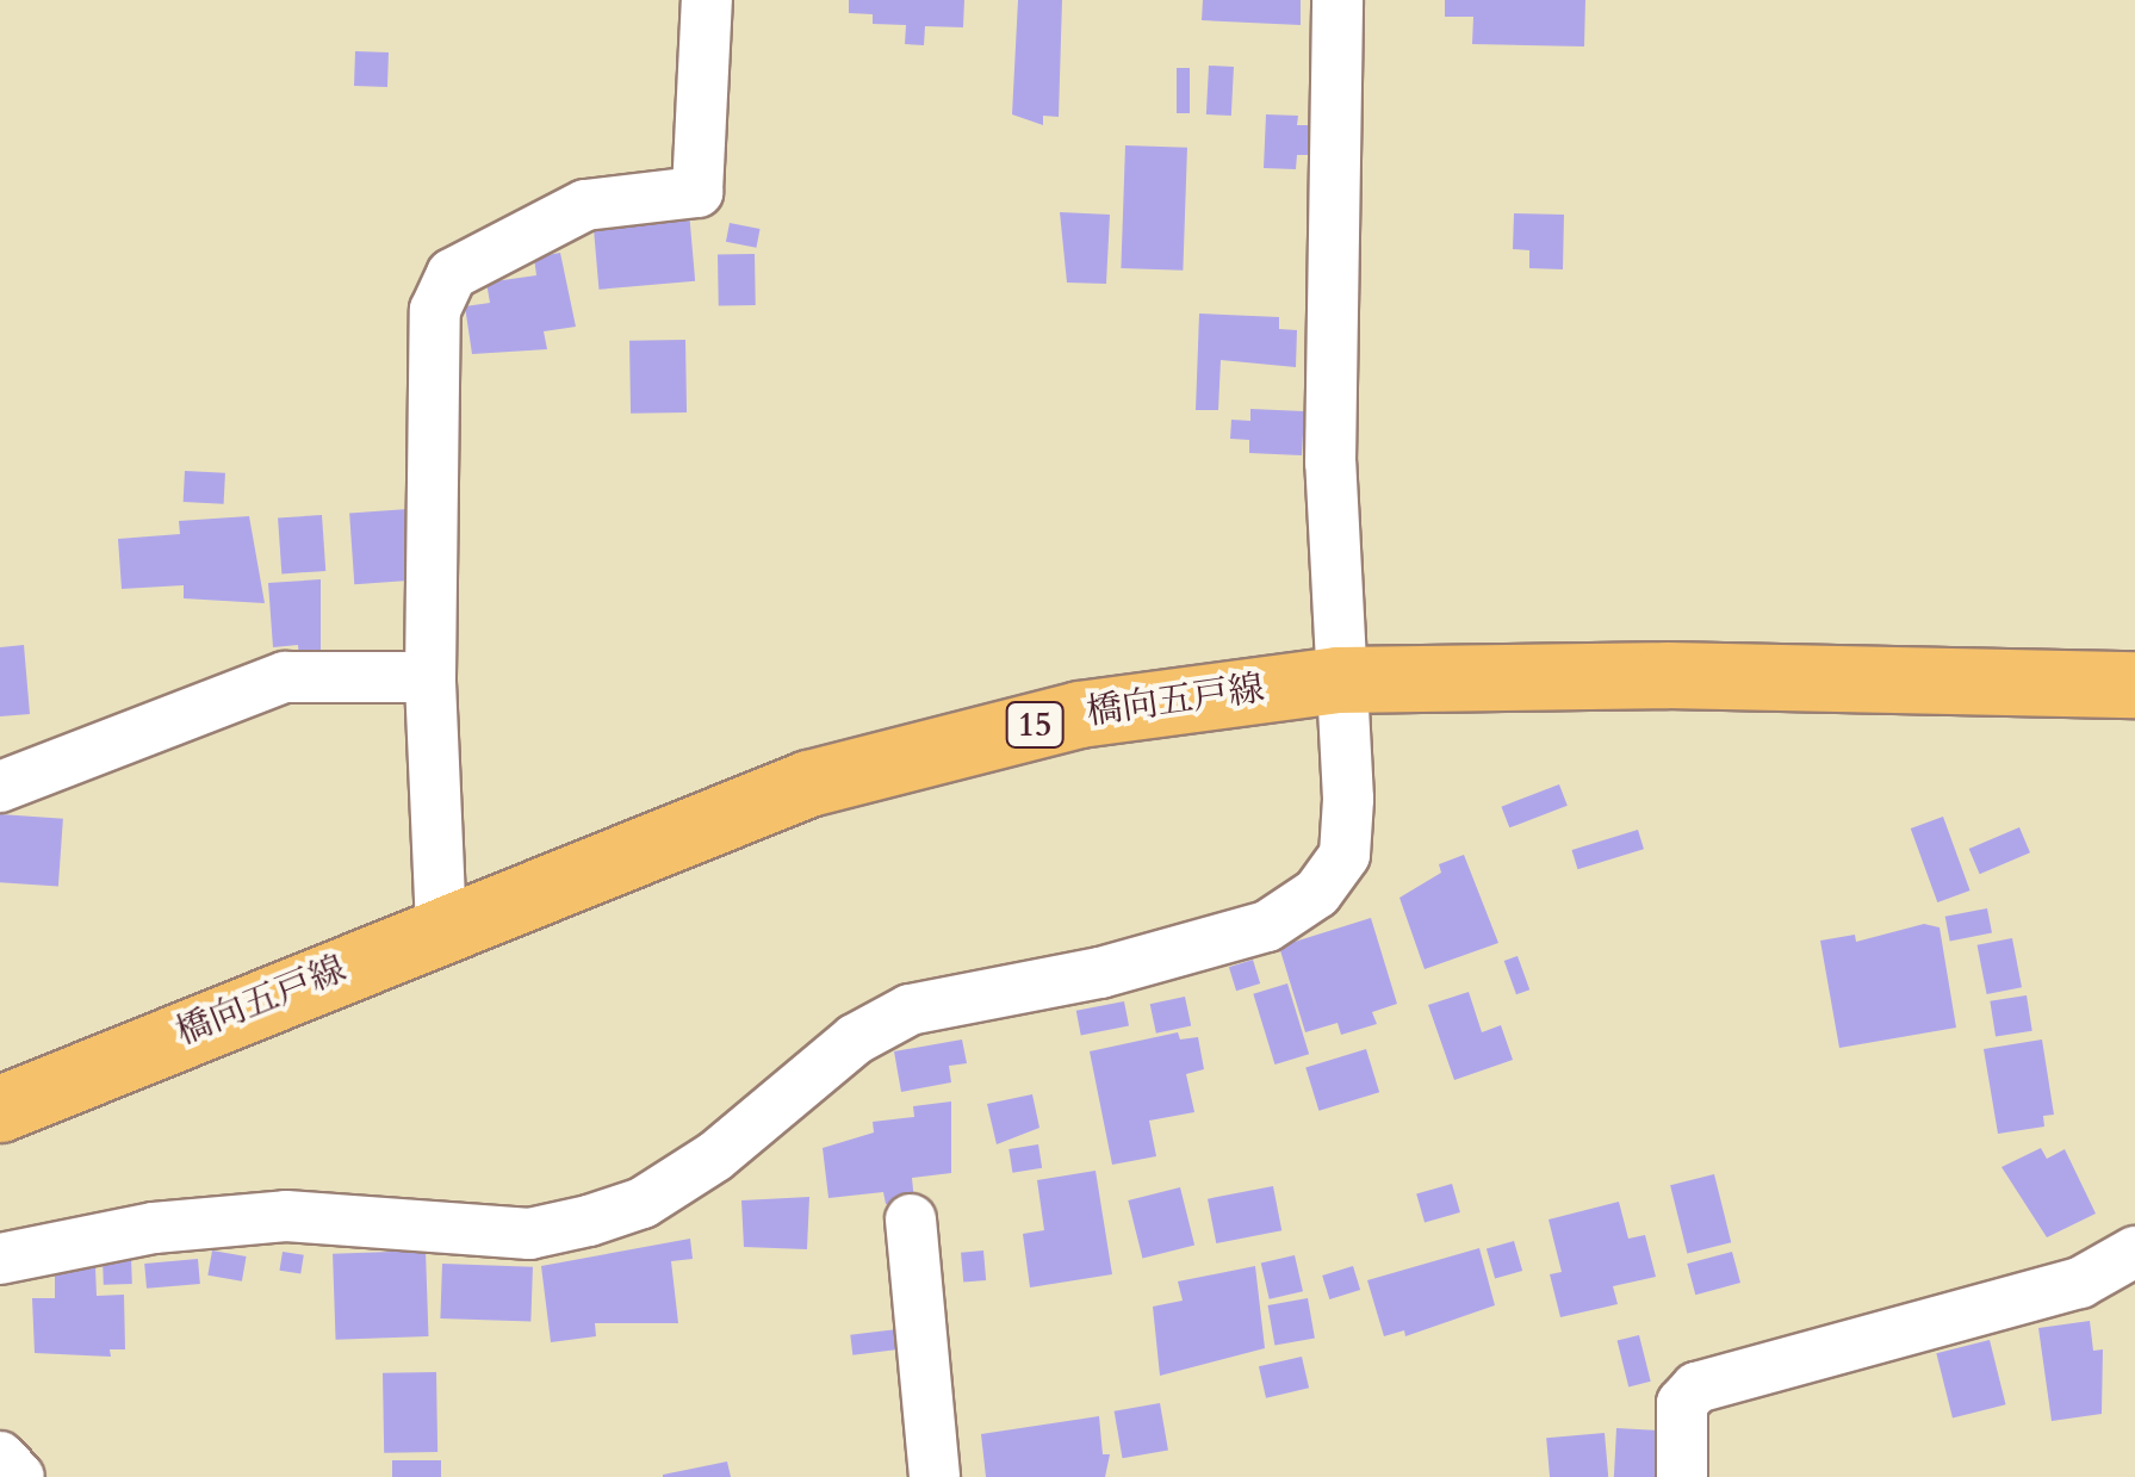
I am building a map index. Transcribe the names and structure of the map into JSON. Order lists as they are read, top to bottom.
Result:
{
  "streets": {
    "main road": ["橋向五戸線", "15"]
  }
}
